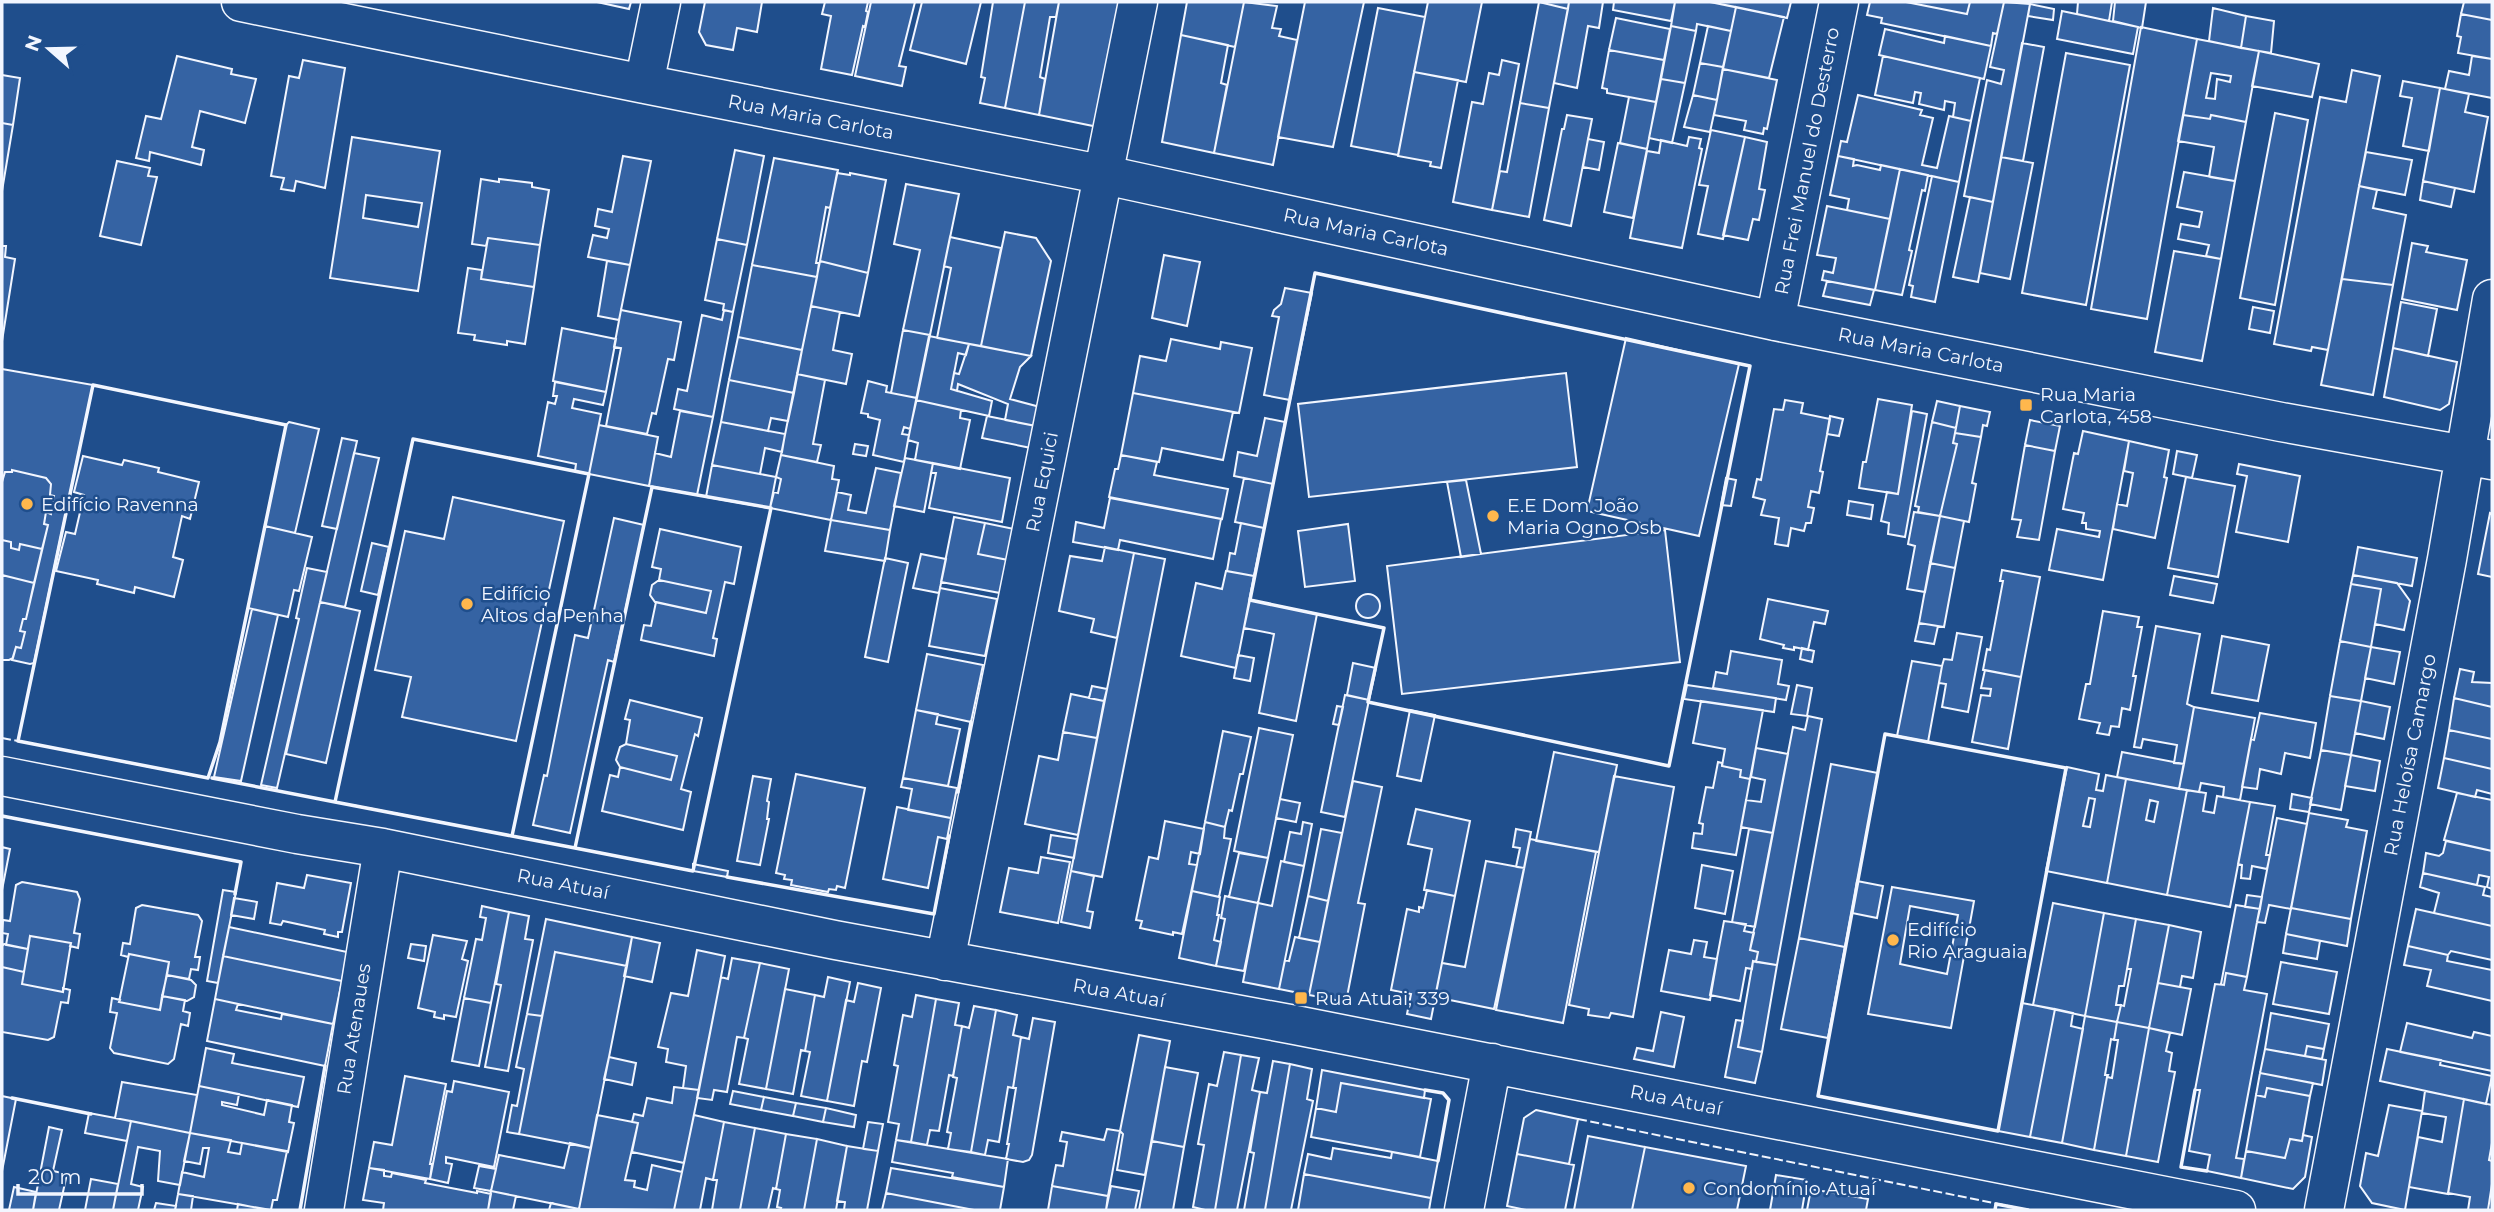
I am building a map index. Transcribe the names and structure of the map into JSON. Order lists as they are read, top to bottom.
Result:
{
  "streets": {
    "street": [
      "Rua Maria Carlota",
      "Rua Frei Manuel do Desterro",
      "Rua Equici",
      "Rua Heloísa Camargo",
      "Rua Atuaí",
      "Rua Atenaues"
    ]
  },
  "crossings": [
    ["Rua Maria Carlota", "Rua Frei Manuel do Desterro"],
    ["Rua Maria Carlota", "Rua Equici"],
    ["Rua Maria Carlota", "Rua Heloísa Camargo"],
    ["Rua Equici", "Rua Atuaí"],
    ["Rua Atuaí", "Rua Atenaues"]
  ],
  "places": {
    "transit": ["Rua Maria Carlota, 458", "Rua Atuai, 339"],
    "other": [
      "Edifício Ravenna",
      "E.E Dom João Maria Ogno Osb",
      "Edifício Altos da Penha",
      "Edifício Rio Araguaia",
      "Condomínio Atuaí"
    ]
  },
  "scale_bar": "20 m",
  "north": "left"
}
